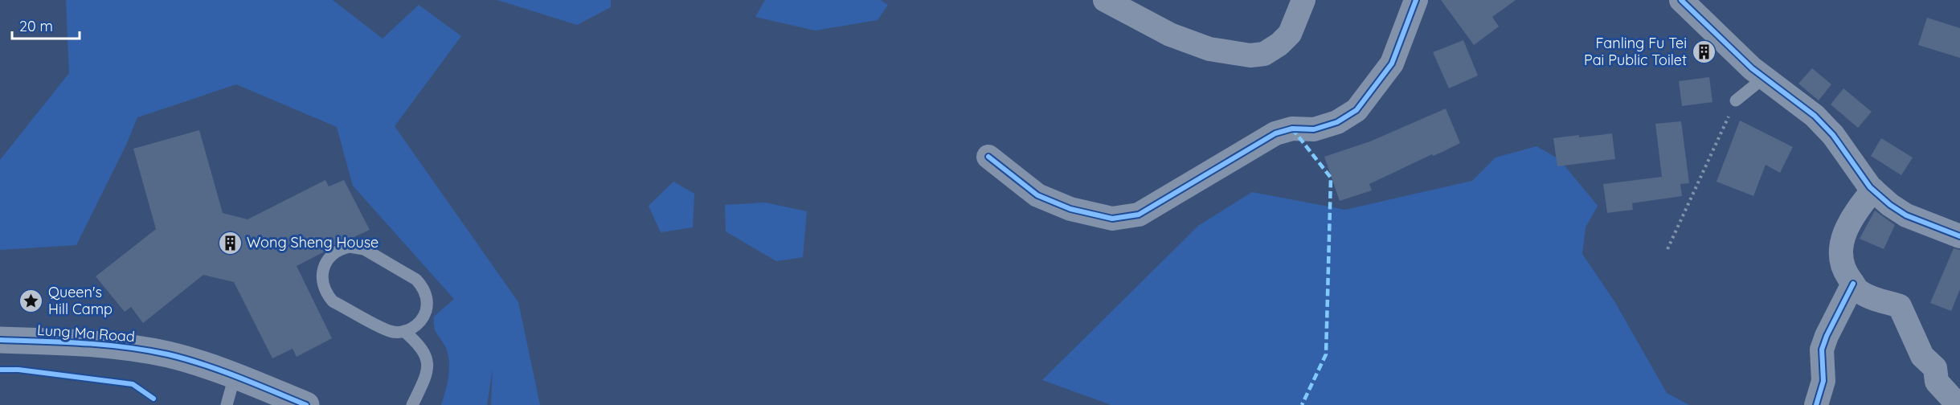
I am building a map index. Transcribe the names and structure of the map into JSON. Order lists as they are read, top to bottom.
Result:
{
  "streets": {
    "street": ["Lung Ma Road"]
  },
  "places": {
    "building": ["Fanling Fu Tei Pai Public Toilet", "Wong Sheng House"],
    "place": ["Queen's Hill Camp"]
  },
  "scale_bar": "20 m"
}
